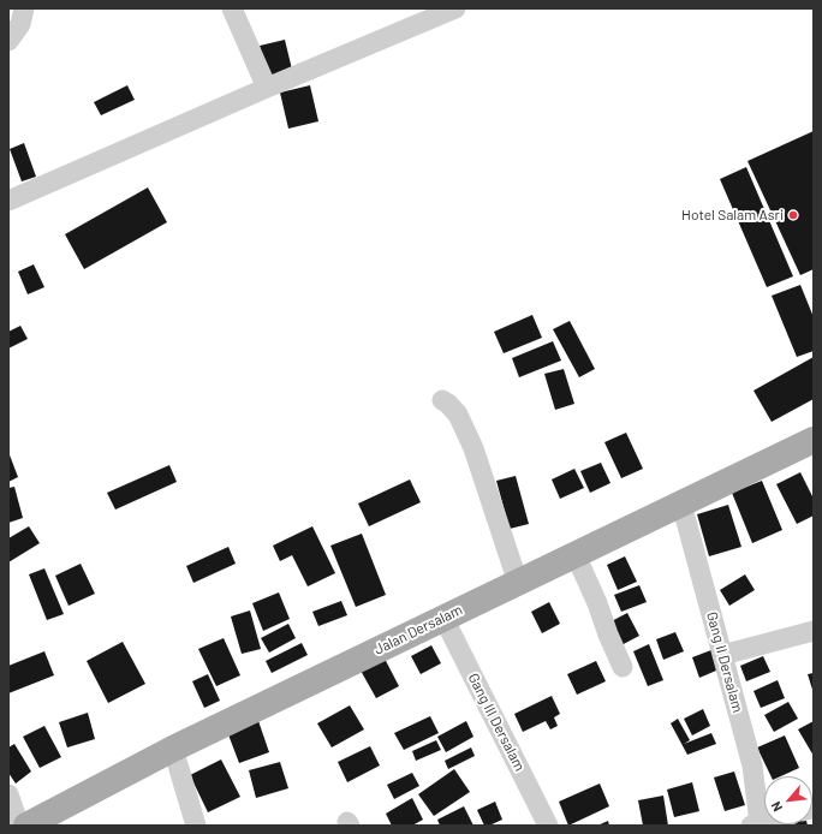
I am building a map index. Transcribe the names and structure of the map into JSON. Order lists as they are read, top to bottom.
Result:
{
  "streets": {
    "main road": ["Jalan Dersalam"],
    "street": ["Gang II Dersalam", "Gang III Dersalam"]
  },
  "crossings": [
    ["Jalan Dersalam", "Gang II Dersalam"],
    ["Jalan Dersalam", "Gang III Dersalam"]
  ],
  "places": ["Hotel Salam Asri"],
  "north": "bottom left"
}
